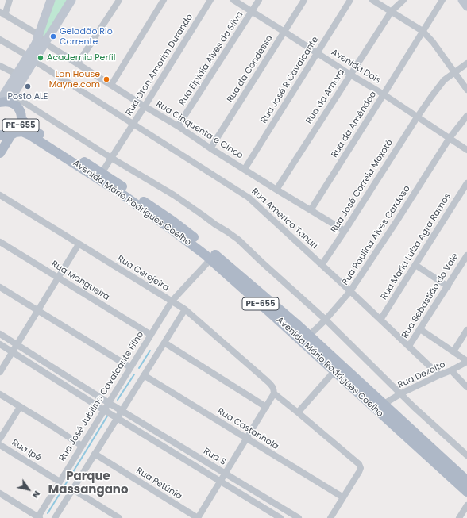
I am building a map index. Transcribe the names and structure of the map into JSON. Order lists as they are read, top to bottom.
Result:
{
  "streets": {
    "main road": ["PE-655", "Avenida Mário Rodrigues Coelho"],
    "street": [
      "Rua Elpidia Alves da Silva",
      "Rua Oton Amorim Durando",
      "Avenida Dois",
      "Rua da Condessa",
      "Rua José R Cavalcante",
      "Rua da Amora",
      "Rua da Amêndoa",
      "Rua Cinquenta e Cinco",
      "Rua José Correia Moxotó",
      "Rua Americo Tanuri",
      "Rua Paulina Alves Cardoso",
      "Rua Maria Luiza Agra Ramos",
      "Rua Cerejeira",
      "Rua Mangueira",
      "Rua Sebastião do Vale",
      "Rua Dezoito",
      "Rua José Jubilino Cavalcante Filho",
      "Rua Castanhola",
      "Rua Ipê",
      "Rua S",
      "Rua Petúnia"
    ]
  },
  "crossings": [
    ["Rua Elpidia Alves da Silva", "Avenida Dois"],
    ["Rua Elpidia Alves da Silva", "Rua Cinquenta e Cinco"],
    ["Rua Oton Amorim Durando", "Rua Cinquenta e Cinco"],
    ["Rua Oton Amorim Durando", "Avenida Mário Rodrigues Coelho"],
    ["Rua Oton Amorim Durando", "Rua Americo Tanuri"],
    ["Avenida Dois", "Rua da Condessa"],
    ["Avenida Dois", "Rua José R Cavalcante"],
    ["Avenida Dois", "Rua da Amora"],
    ["Avenida Dois", "Rua da Amêndoa"],
    ["Avenida Dois", "Rua José Correia Moxotó"],
    ["Avenida Dois", "Rua Paulina Alves Cardoso"],
    ["Rua da Condessa", "Rua Cinquenta e Cinco"],
    ["Rua José R Cavalcante", "Rua Cinquenta e Cinco"],
    ["Rua da Amora", "Rua Cinquenta e Cinco"],
    ["Rua da Amêndoa", "Rua Cinquenta e Cinco"],
    ["PE-655", "Avenida Mário Rodrigues Coelho"],
    ["Rua Cinquenta e Cinco", "Rua José Correia Moxotó"],
    ["Rua José Correia Moxotó", "Rua Americo Tanuri"],
    ["Avenida Mário Rodrigues Coelho", "Rua Paulina Alves Cardoso"],
    ["Avenida Mário Rodrigues Coelho", "Rua Dezoito"],
    ["Avenida Mário Rodrigues Coelho", "Rua José Jubilino Cavalcante Filho"],
    ["Rua Americo Tanuri", "Rua Paulina Alves Cardoso"],
    ["Rua Americo Tanuri", "Rua Maria Luiza Agra Ramos"],
    ["Rua Americo Tanuri", "Rua Sebastião do Vale"],
    ["Rua Americo Tanuri", "Rua Dezoito"],
    ["Rua Cerejeira", "Rua José Jubilino Cavalcante Filho"],
    ["Rua Mangueira", "Rua José Jubilino Cavalcante Filho"],
    ["Rua José Jubilino Cavalcante Filho", "Rua Ipê"],
    ["Rua José Jubilino Cavalcante Filho", "Rua S"]
  ],
  "districts": ["Parque Massangano"],
  "places": [
    "Geladão Rio Corrente",
    "Academia Perfil",
    "Lan House Mayne.com",
    "Posto ALE"
  ],
  "north": "bottom right"
}
